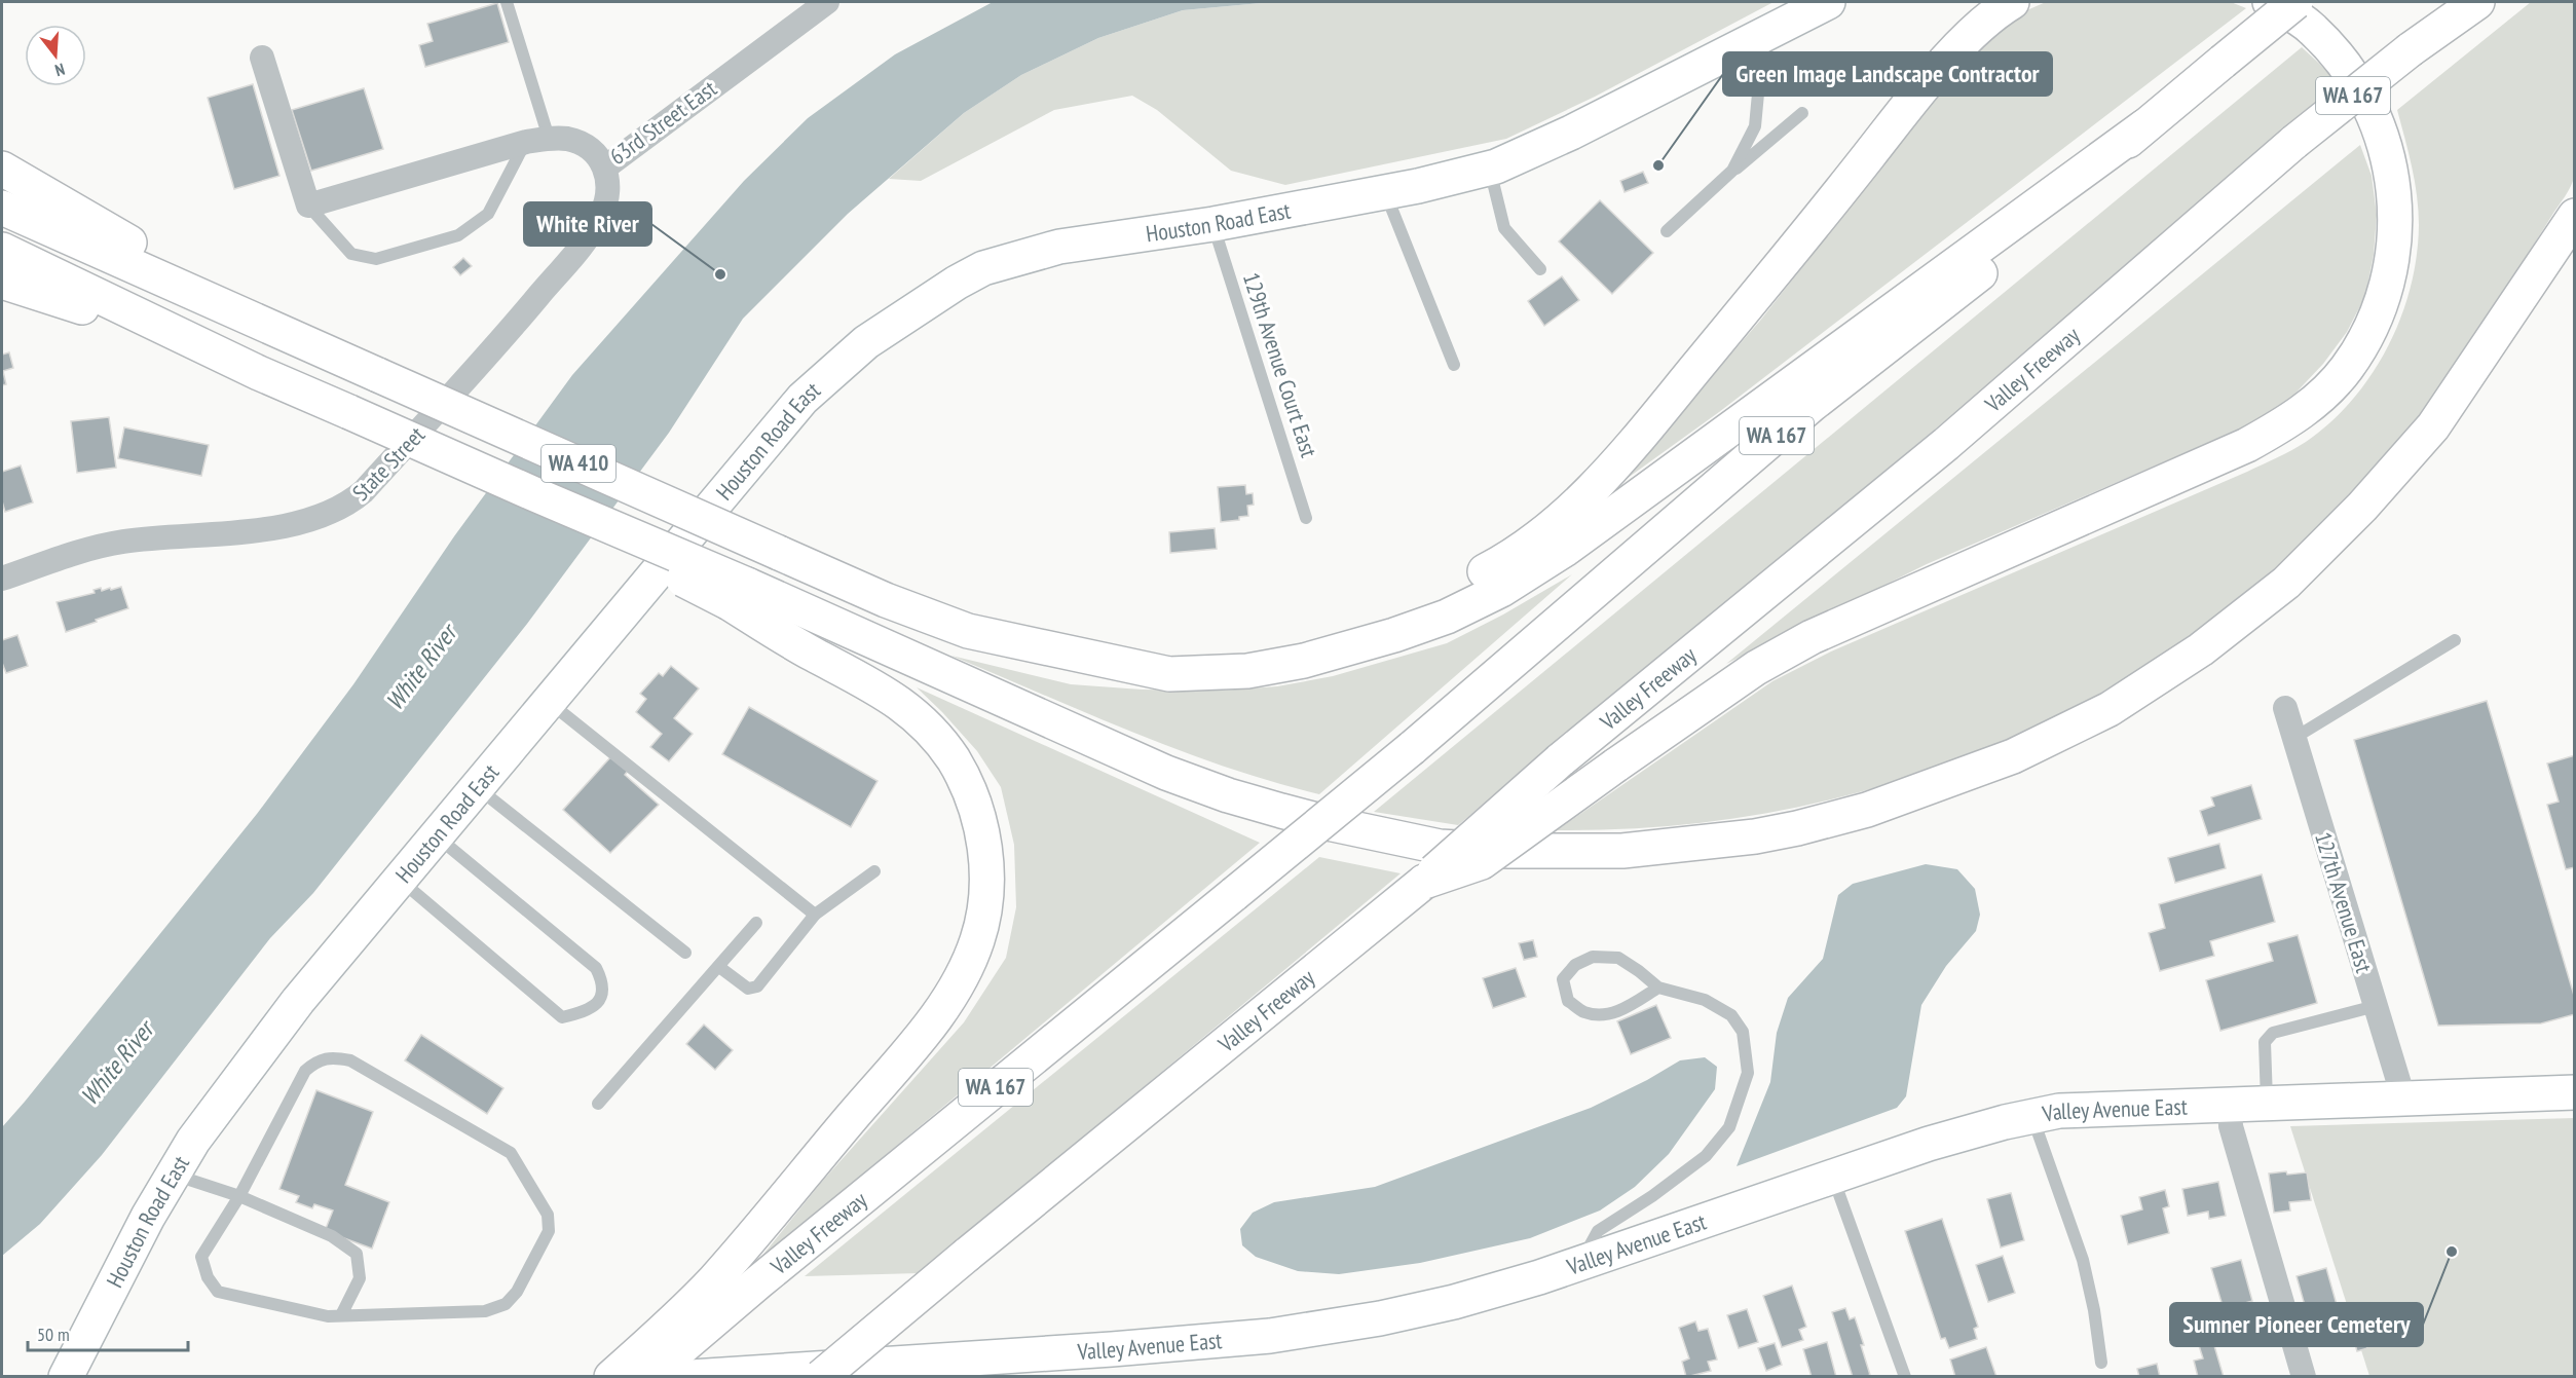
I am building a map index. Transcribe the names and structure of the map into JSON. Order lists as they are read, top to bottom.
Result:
{
  "streets": {
    "main road": [
      "WA 167",
      "Houston Road East",
      "Valley Freeway",
      "WA 410",
      "Valley Avenue East"
    ],
    "street": ["63rd Street East", "State Street", "127th Avenue East"],
    "lane": ["129th Avenue Court East"]
  },
  "crossings": [
    ["63rd Street East", "State Street"],
    ["Houston Road East", "129th Avenue Court East"],
    ["Valley Freeway", "Valley Avenue East"],
    ["127th Avenue East", "Valley Avenue East"]
  ],
  "water": ["White River"],
  "places": ["Green Image Landscape Contractor", "White River", "Sumner Pioneer Cemetery"],
  "scale_bar": "50 m",
  "north": "bottom"
}
